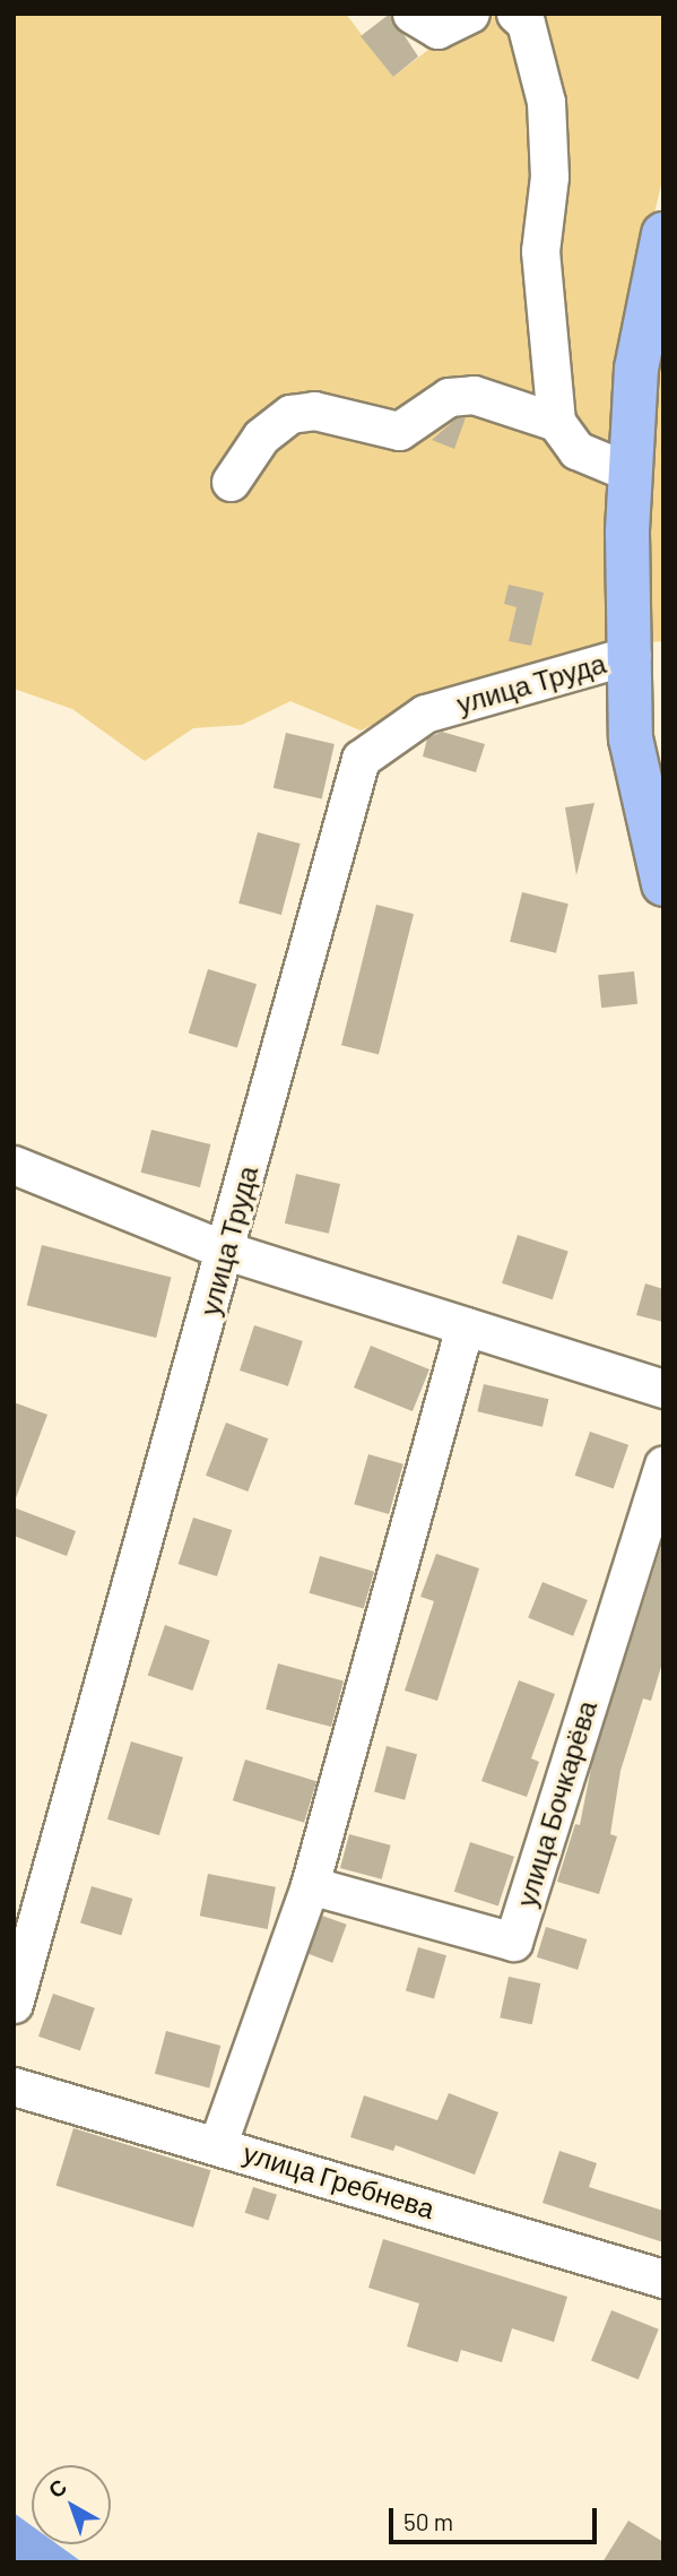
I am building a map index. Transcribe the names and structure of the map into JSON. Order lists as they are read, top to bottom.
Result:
{
  "streets": {
    "street": ["улица Труда", "улица Бочкарёва", "улица Гребнева"]
  },
  "scale_bar": "50 m",
  "north": "top left"
}
